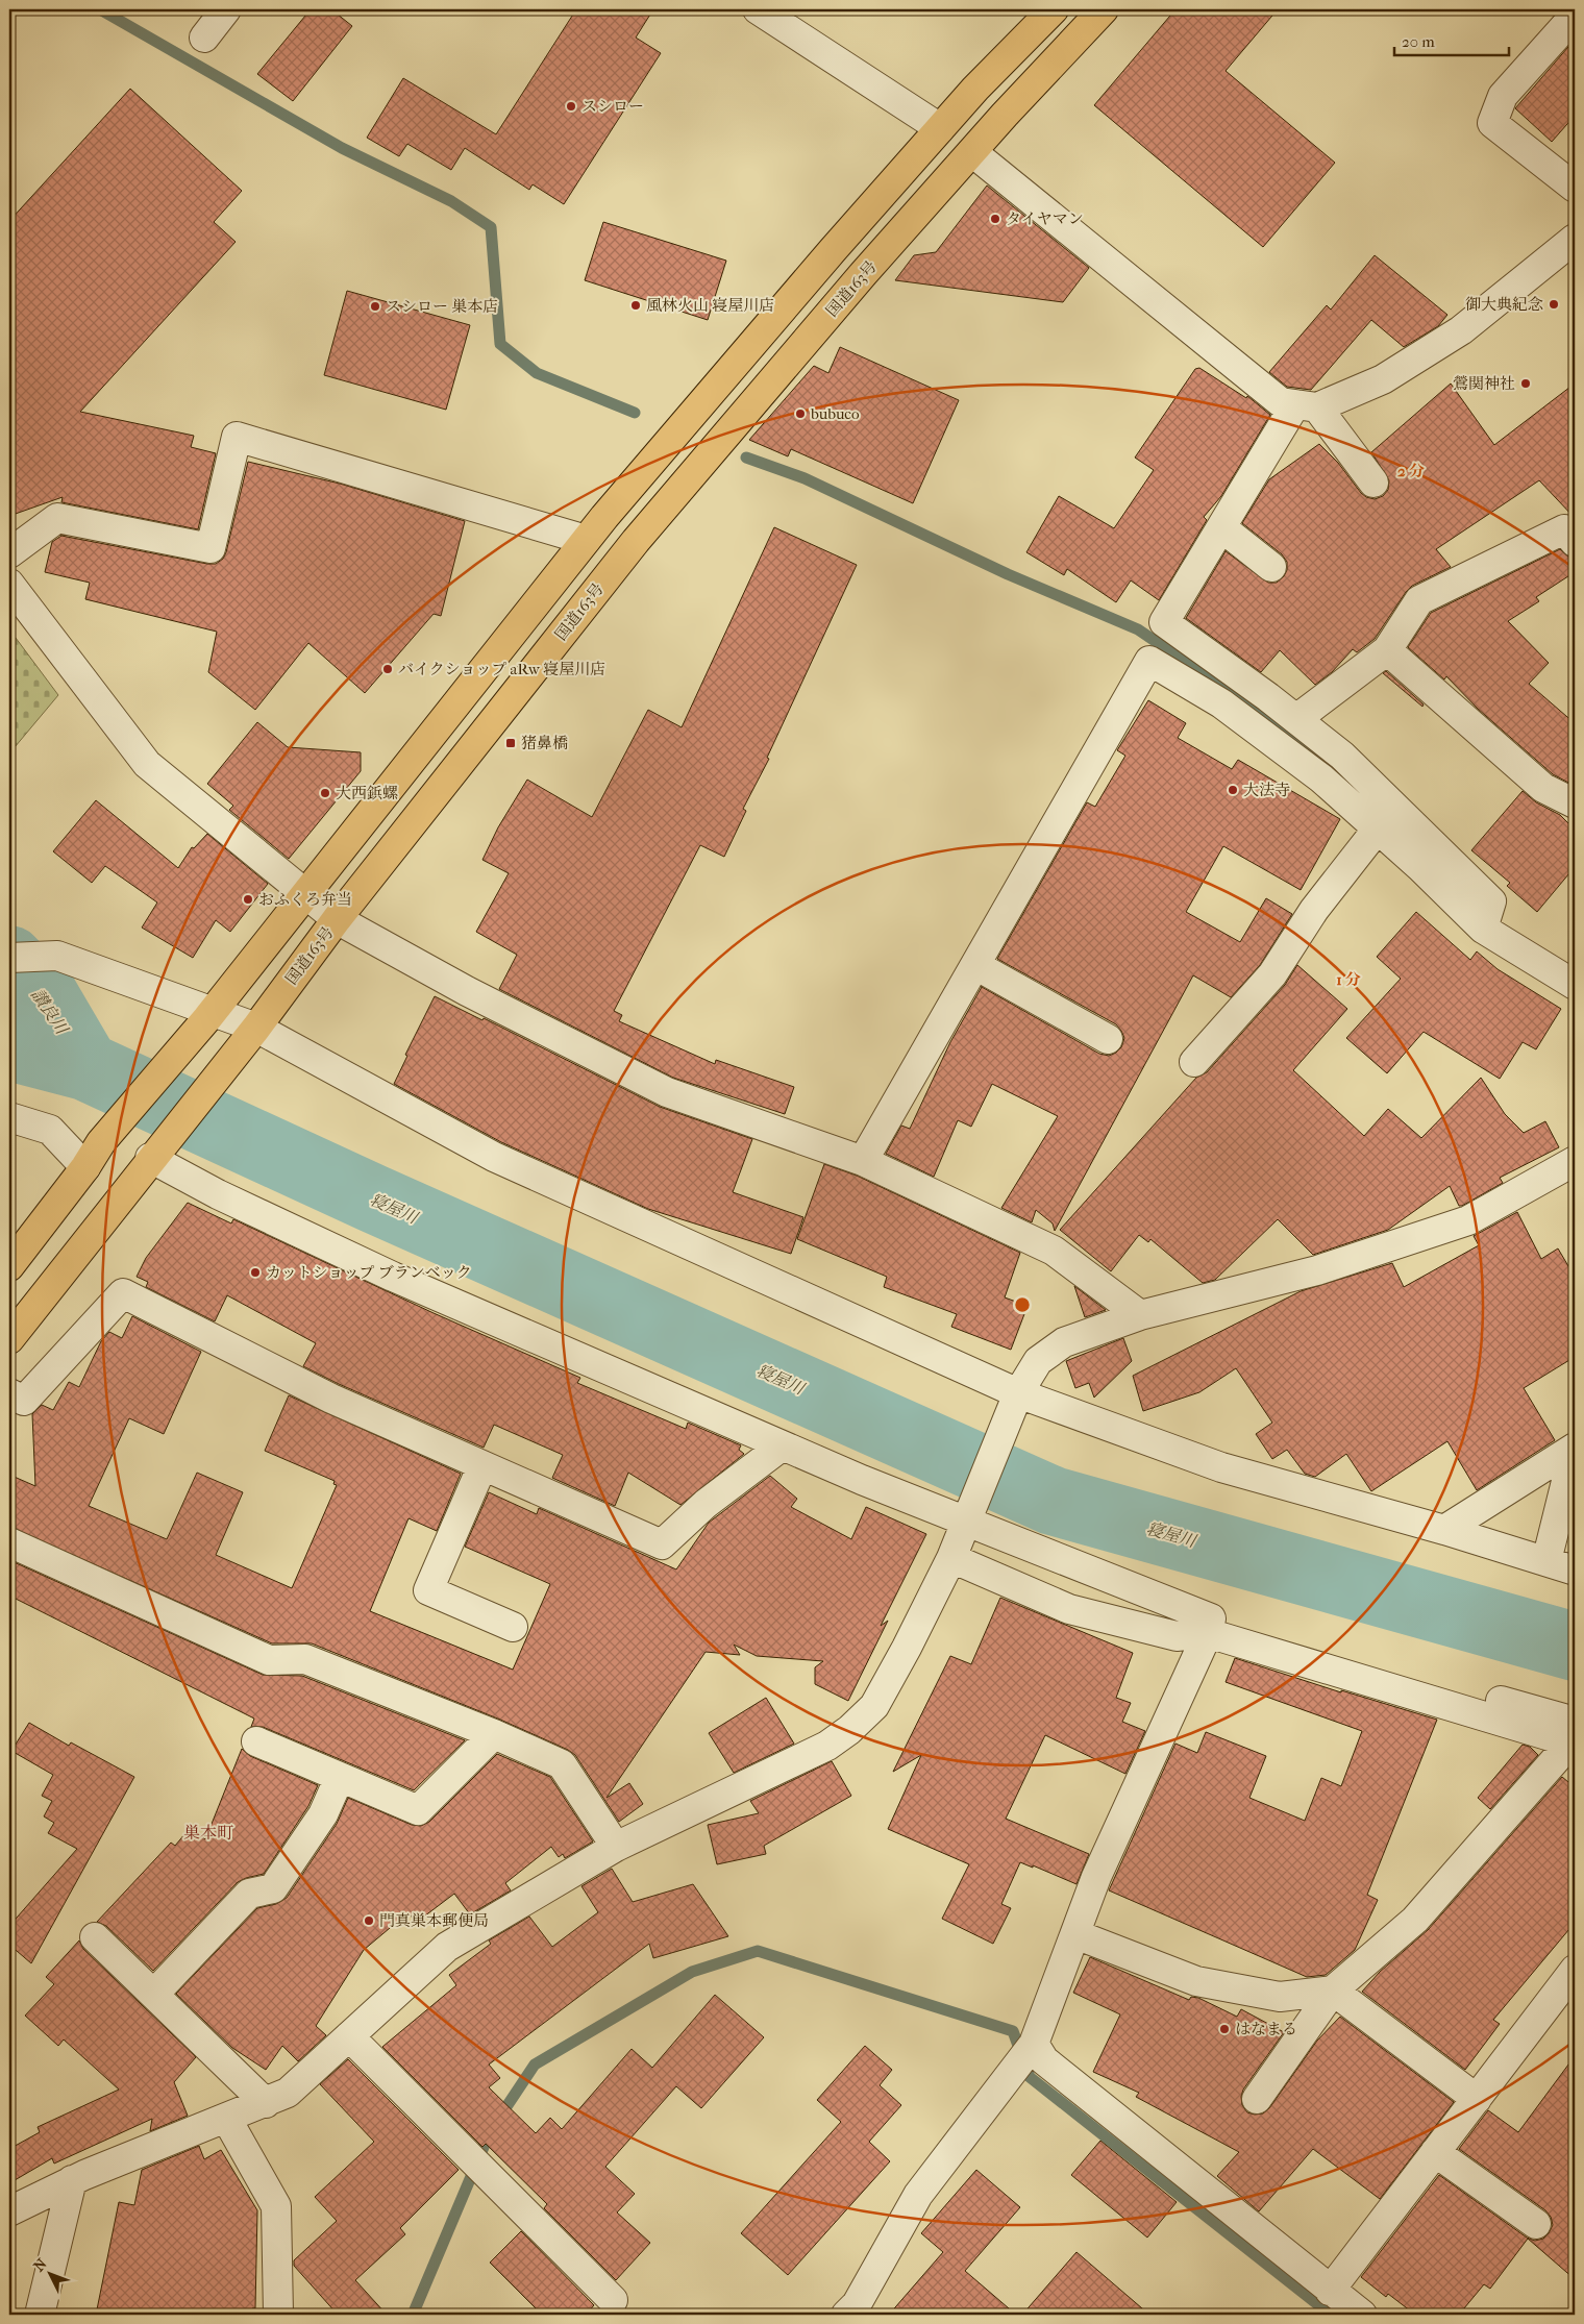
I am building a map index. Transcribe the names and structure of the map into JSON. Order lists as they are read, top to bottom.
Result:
{
  "streets": {
    "highway": ["国道163号"]
  },
  "districts": ["巣本町"],
  "water": ["讃良川", "寝屋川"],
  "places": {
    "other": [
      "スシロー",
      "タイヤマン",
      "御大典紀念",
      "風林火山 寝屋川店",
      "スシロー 巣本店",
      "鶯関神社",
      "bubuco",
      "バイクショップ aRw 寝屋川店",
      "大法寺",
      "大西鋲螺",
      "おふくろ弁当",
      "カットショップ ブランベック",
      "門真巣本郵便局",
      "はなまる"
    ],
    "transit": ["猪鼻橋"]
  },
  "scale_bar": "20 m",
  "north": "top left",
  "rings": ["2 分", "1 分"]
}
